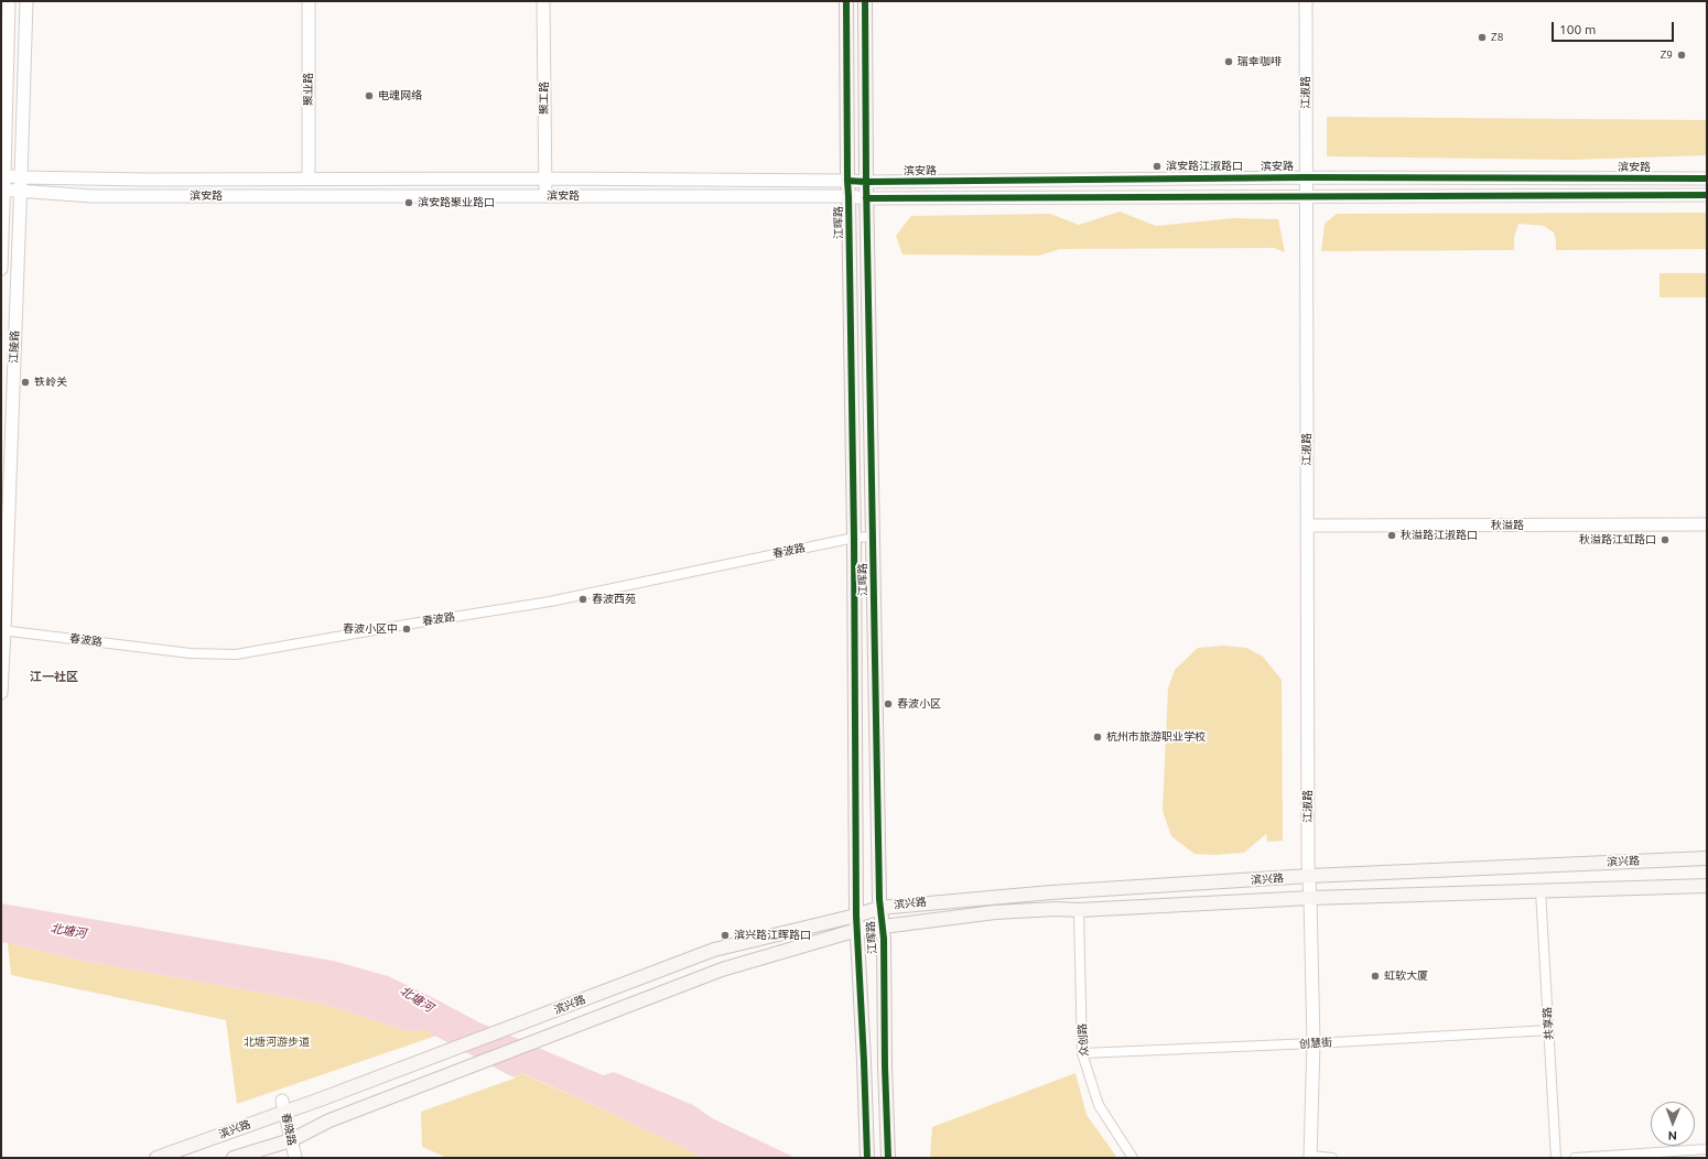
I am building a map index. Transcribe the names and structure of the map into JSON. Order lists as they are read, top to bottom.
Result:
{
  "streets": {
    "main road": [
      "聚业路",
      "江淑路",
      "聚工路",
      "滨安路",
      "江晖路",
      "江陵路",
      "秋溢路",
      "滨兴路",
      "春晓路"
    ],
    "street": [
      "春波路",
      "共享路",
      "众创路",
      "创慧街"
    ]
  },
  "crossings": [
    ["聚业路", "滨安路"],
    ["江淑路", "滨安路"],
    ["江淑路", "秋溢路"],
    ["江淑路", "滨兴路"],
    ["江淑路", "创慧街"],
    ["聚工路", "滨安路"],
    ["滨安路", "江晖路"],
    ["滨安路", "江陵路"],
    ["江晖路", "春波路"],
    ["江晖路", "滨兴路"],
    ["江陵路", "春波路"],
    ["滨兴路", "共享路"],
    ["滨兴路", "众创路"],
    ["滨兴路", "春晓路"],
    ["共享路", "创慧街"],
    ["众创路", "创慧街"]
  ],
  "districts": ["江一社区"],
  "water": ["北塘河"],
  "parks": ["北塘河游步道"],
  "places": [
    "Z8",
    "Z9",
    "瑞幸咖啡",
    "电魂网络",
    "滨安路江淑路口",
    "滨安路聚业路口",
    "铁岭关",
    "秋溢路江淑路口",
    "秋溢路江虹路口",
    "春波西苑",
    "春波小区中",
    "春波小区",
    "杭州市旅游职业学校",
    "滨兴路江晖路口",
    "虹软大厦"
  ],
  "scale_bar": "100 m",
  "north": "bottom"
}
